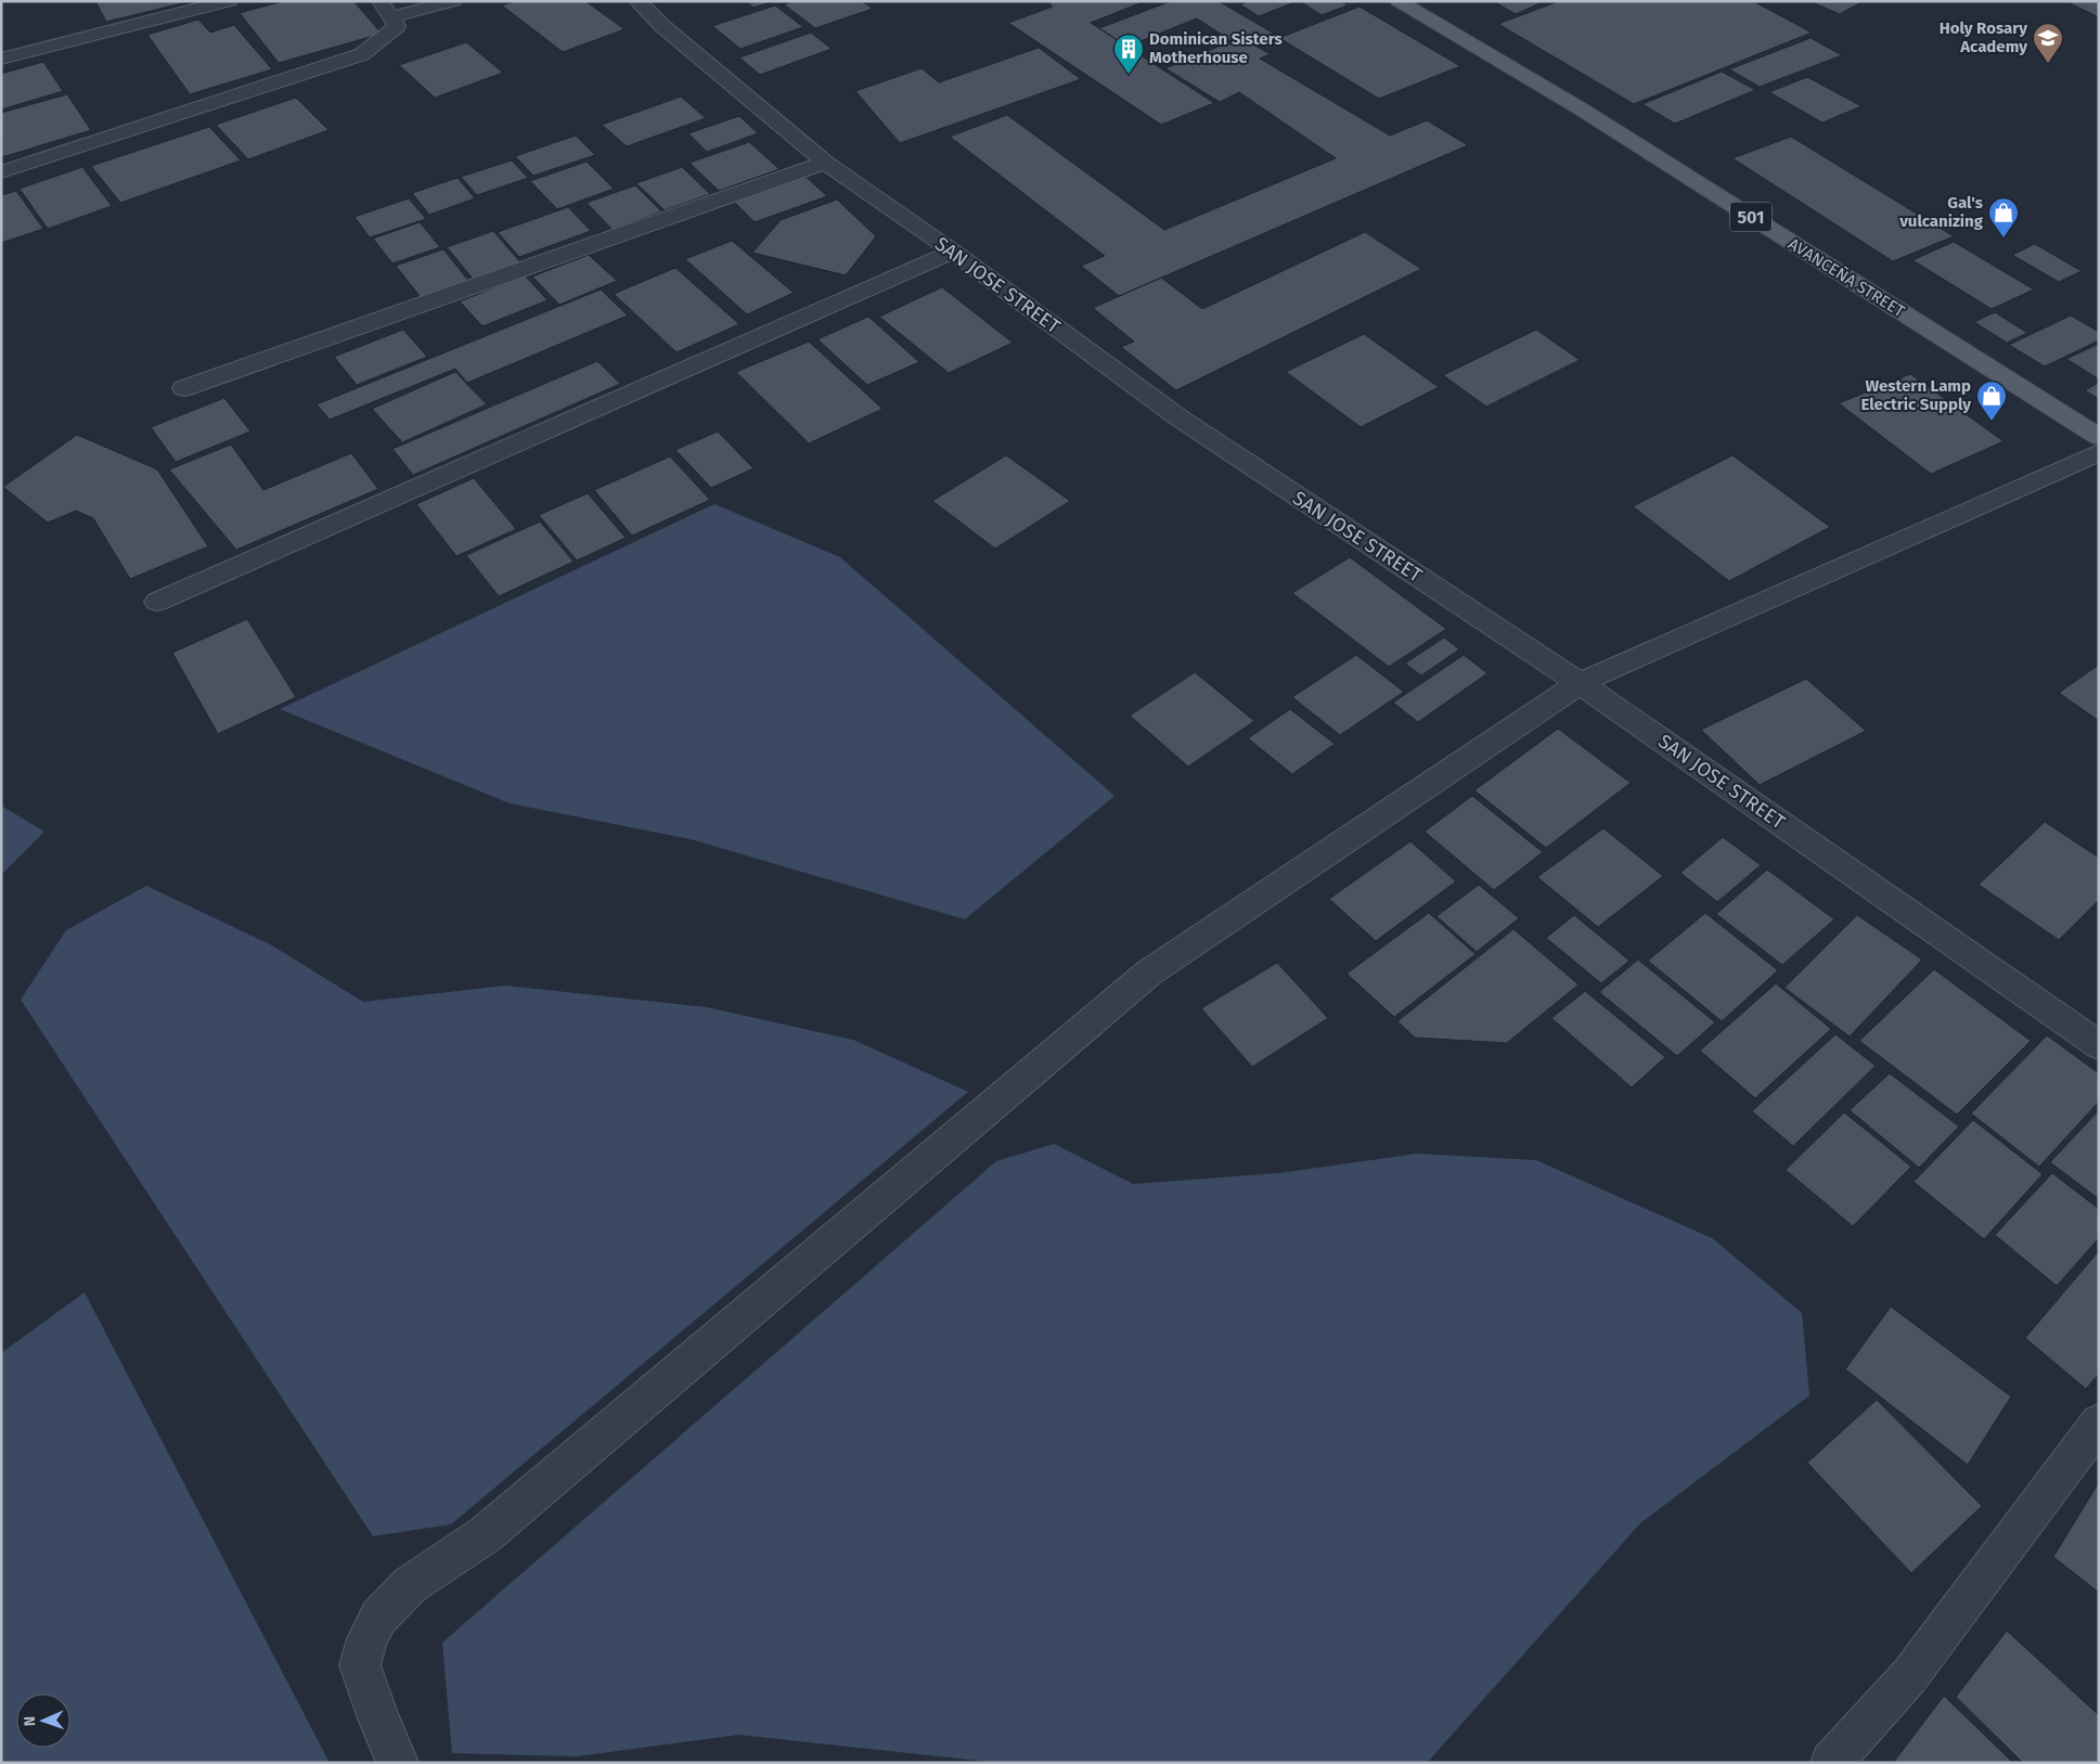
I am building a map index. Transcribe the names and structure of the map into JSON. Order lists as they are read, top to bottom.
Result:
{
  "streets": {
    "main road": ["501", "AVANCEÑA STREET"],
    "street": ["SAN JOSE STREET"]
  },
  "places": {
    "school or university": ["Holy Rosary Academy"],
    "building": ["Dominican Sisters Motherhouse"],
    "shop": ["Gal's vulcanizing", "Western Lamp Electric Supply"]
  },
  "north": "left"
}
